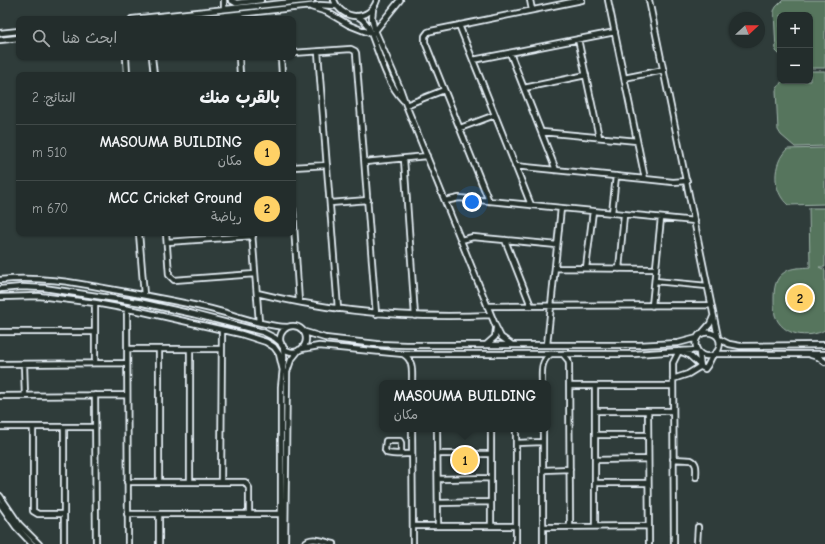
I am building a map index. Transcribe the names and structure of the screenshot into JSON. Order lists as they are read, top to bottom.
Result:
{
  "north": "right",
  "page": {
    "map_buttons": ["+", "−"],
    "search": "ابحث هنا",
    "heading": ["بالقرب منك", "النتائج: 2"],
    "list": [
      {
        "mark": "1",
        "name": "MASOUMA BUILDING",
        "note": "مكان",
        "value": "510 m"
      },
      {
        "mark": "2",
        "name": "MCC Cricket Ground",
        "note": "رياضة",
        "value": "670 m"
      }
    ],
    "pins": ["2", "1"],
    "popup": ["MASOUMA BUILDING", "مكان"]
  }
}
